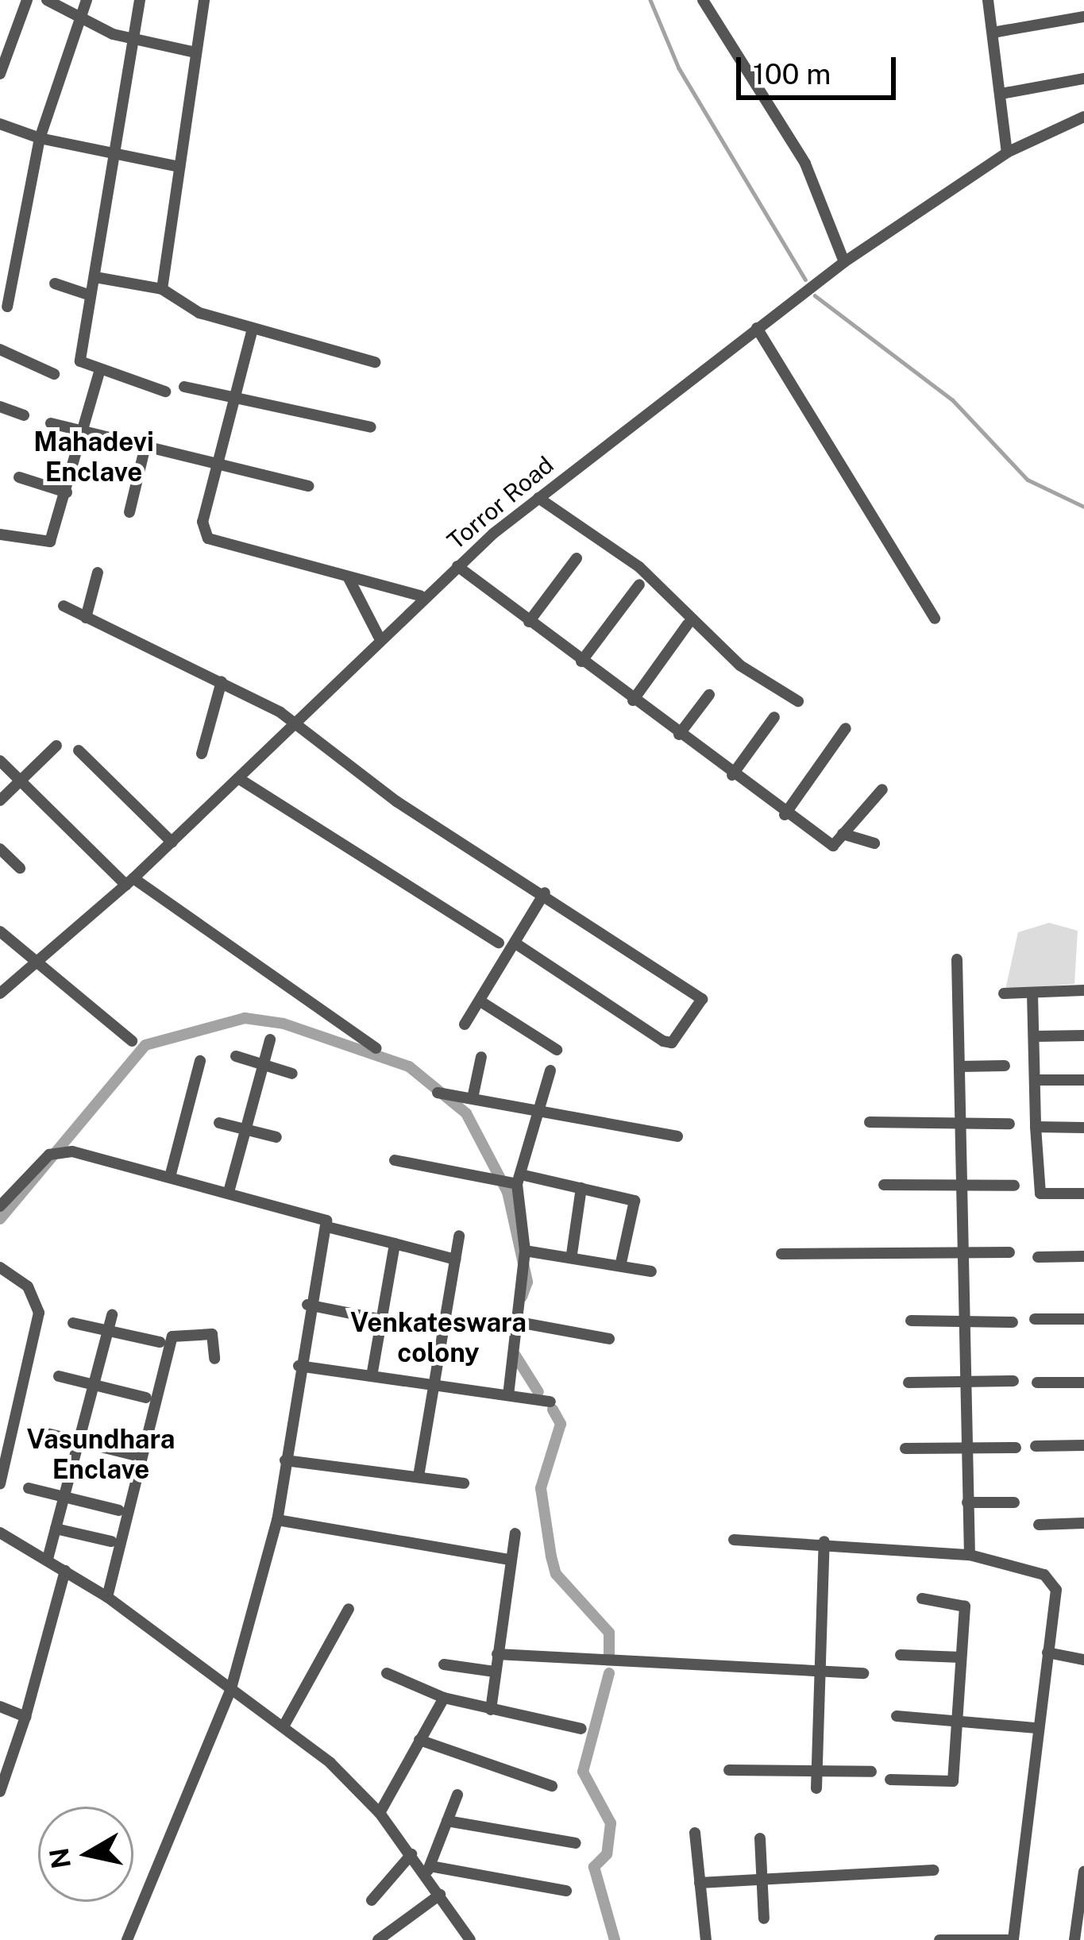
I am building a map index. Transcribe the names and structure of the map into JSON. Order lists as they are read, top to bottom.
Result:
{
  "streets": {
    "street": ["Torror Road"]
  },
  "districts": ["Mahadevi Enclave", "Venkateswara colony", "Vasundhara Enclave"],
  "scale_bar": "100 m",
  "north": "left"
}
